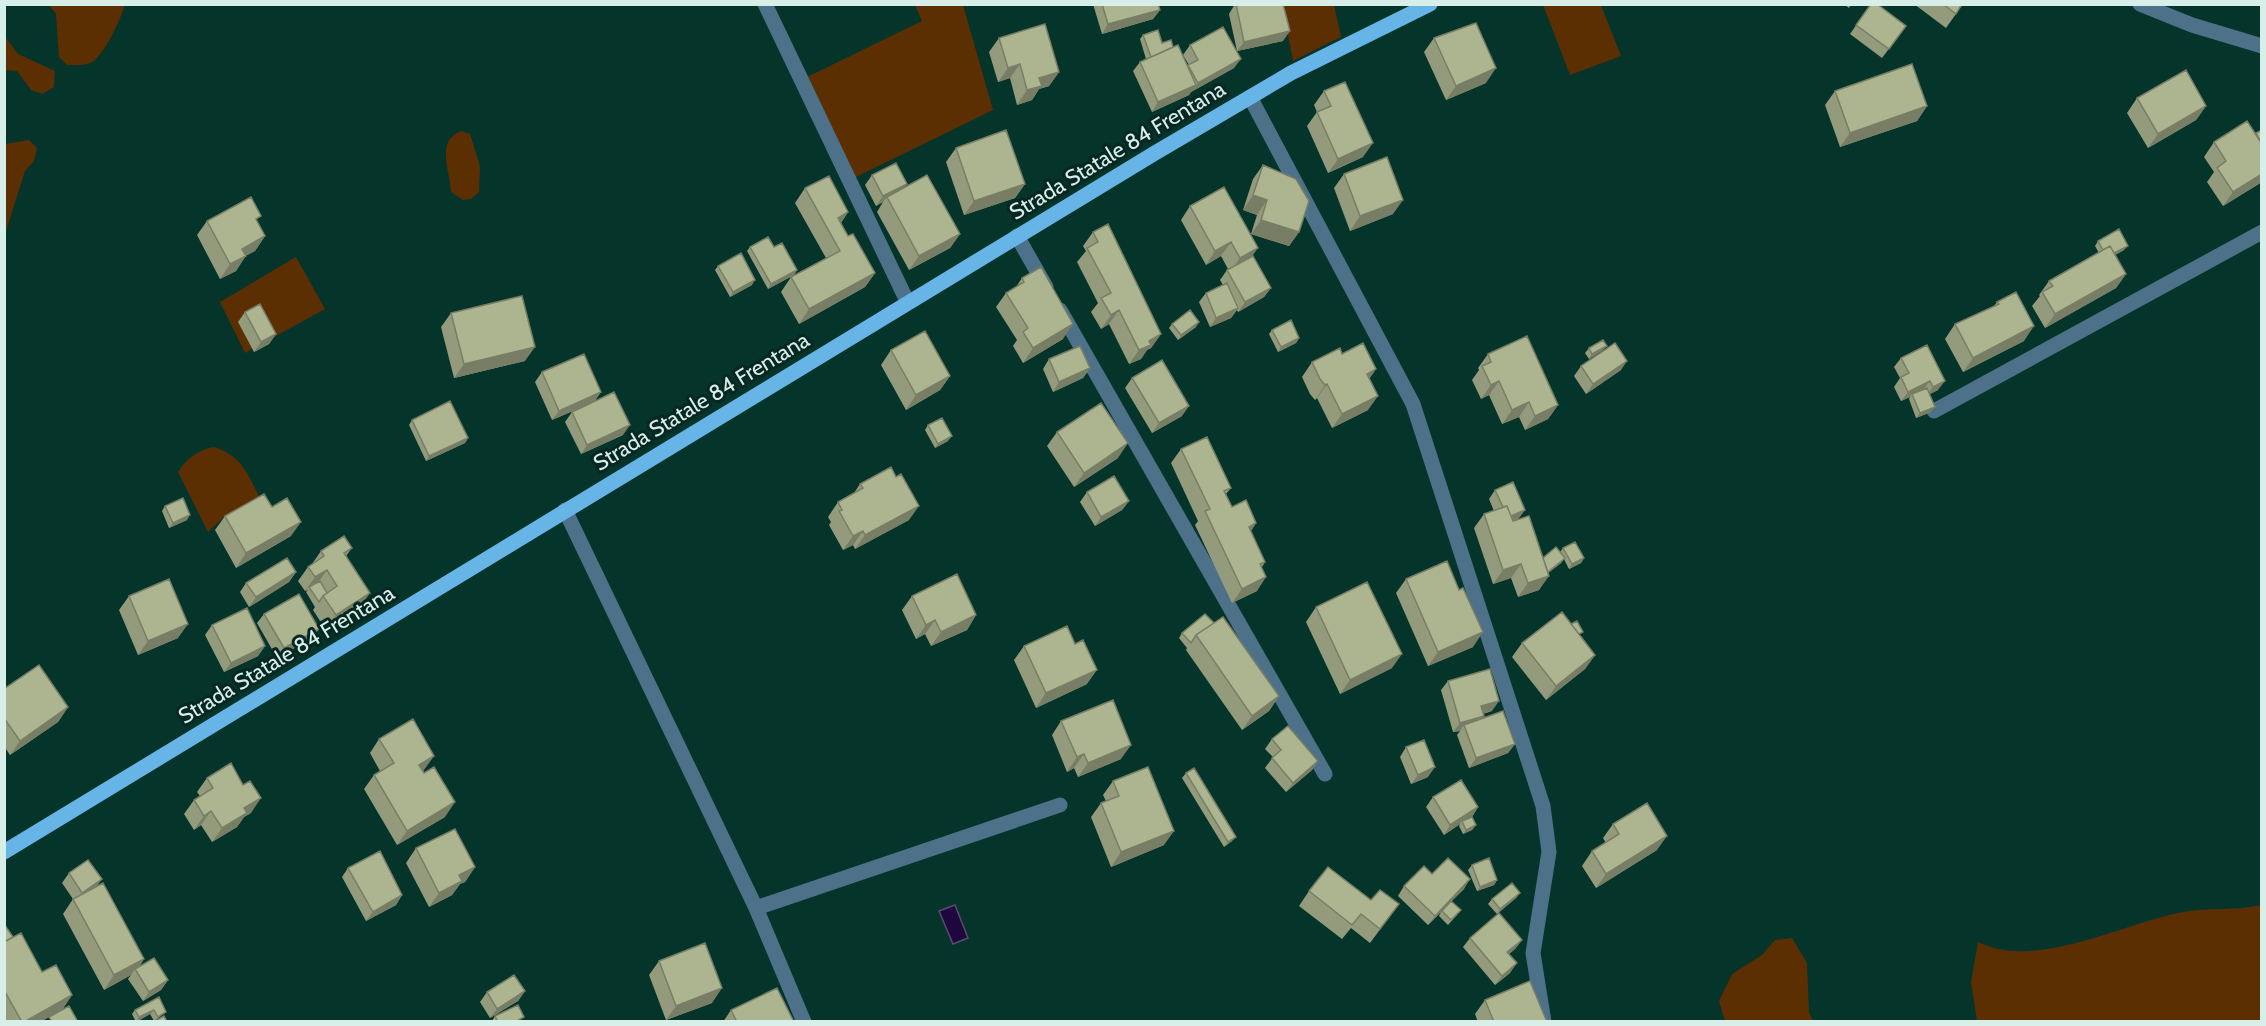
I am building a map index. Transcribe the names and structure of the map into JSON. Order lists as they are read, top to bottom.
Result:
{
  "streets": {
    "main road": ["Strada Statale 84 Frentana"]
  }
}
